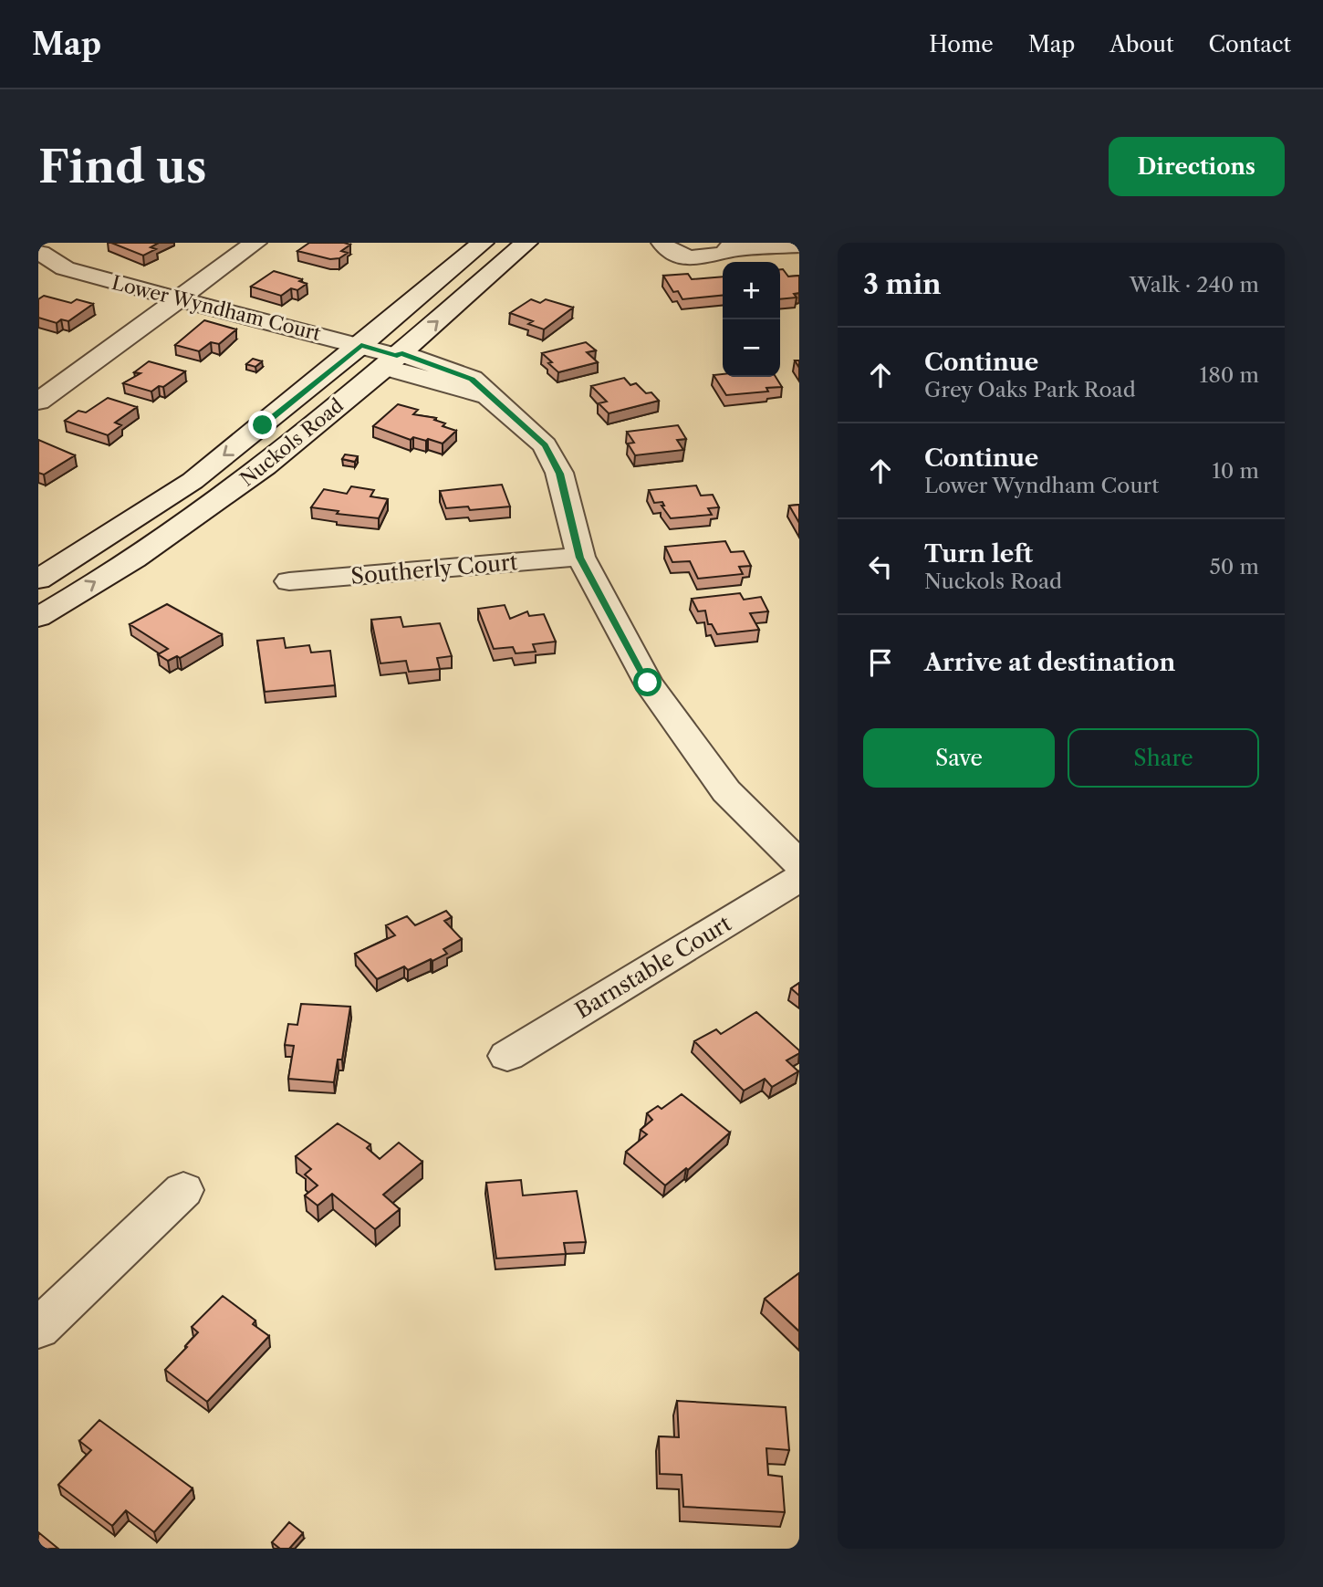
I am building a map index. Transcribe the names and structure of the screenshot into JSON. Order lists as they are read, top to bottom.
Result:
{
  "streets": {
    "street": [
      "Lower Wyndham Court",
      "Nuckols Road",
      "Southerly Court",
      "Barnstable Court"
    ]
  },
  "crossings": [
    ["Lower Wyndham Court", "Nuckols Road"],
    ["Lower Wyndham Court", "Southerly Court"]
  ],
  "page": {
    "header": "Map",
    "nav": [
      "Home",
      "Map",
      "About",
      "Contact"
    ],
    "buttons": [
      "Directions",
      ["Save", "Share"]
    ],
    "title": "Find us",
    "heading": ["3 min", "Walk · 240 m"],
    "map_buttons": ["+", "−"],
    "list": [
      ["Continue", "Grey Oaks Park Road", "180 m"],
      ["Continue", "Lower Wyndham Court", "10 m"],
      ["Turn left", "Nuckols Road", "50 m"],
      "Arrive at destination"
    ]
  }
}
